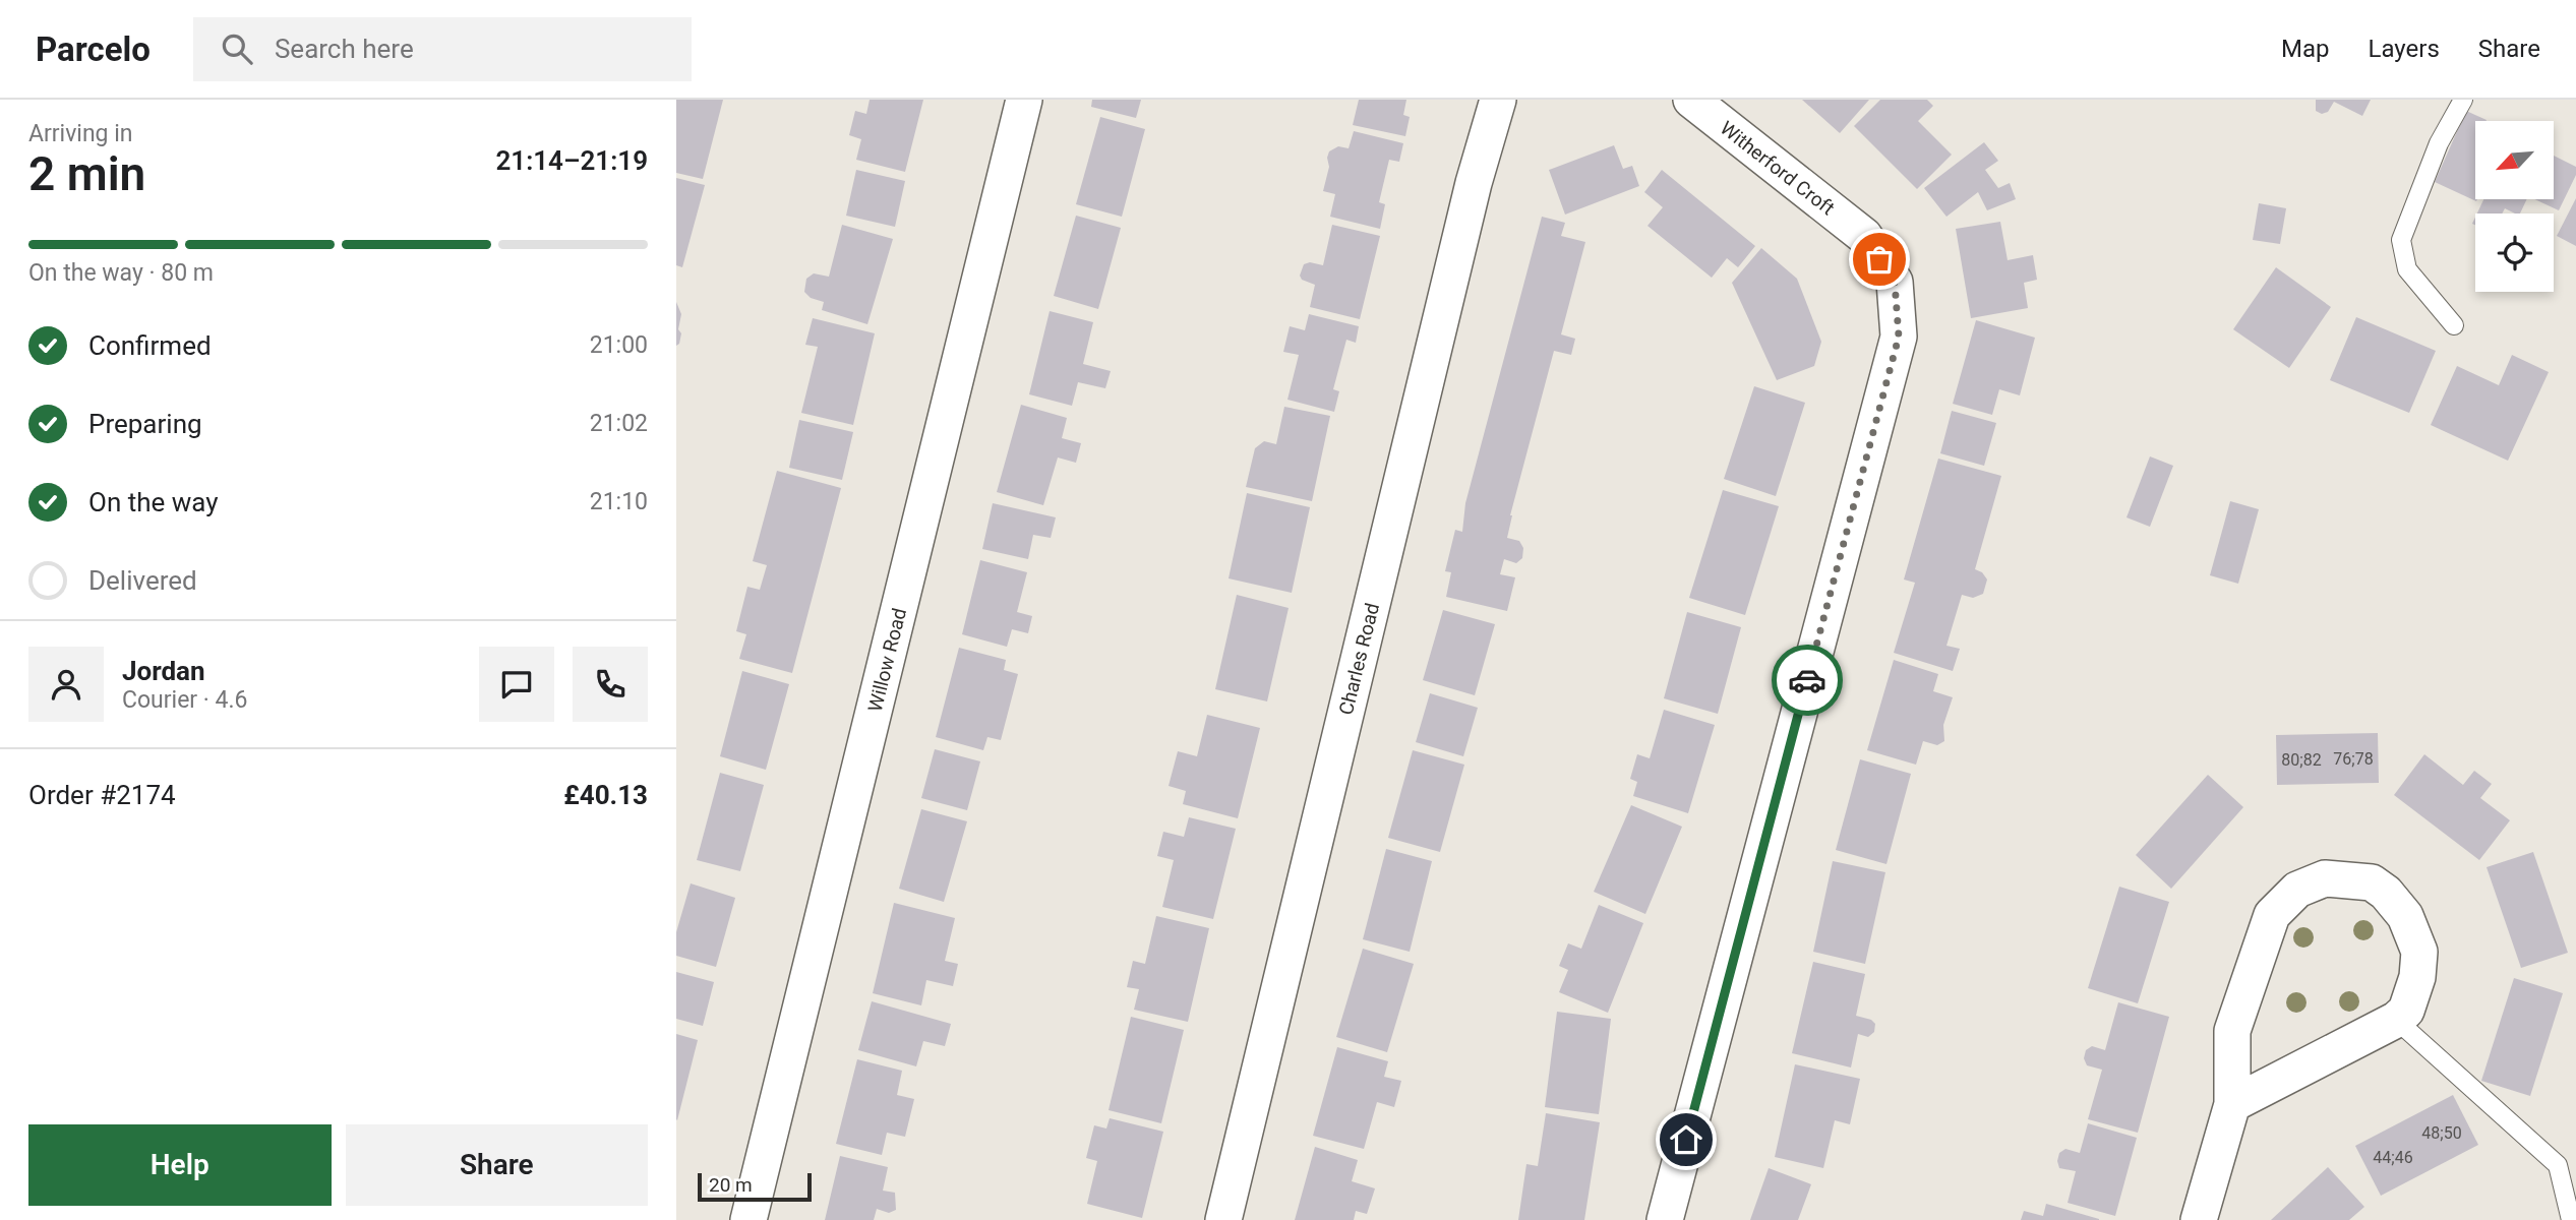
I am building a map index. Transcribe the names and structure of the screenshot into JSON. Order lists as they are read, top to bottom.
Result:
{
  "streets": {
    "street": ["Witherford Croft", "Charles Road", "Willow Road"]
  },
  "house_numbers": [
    "76;78",
    "80;82",
    "48;50",
    "44;46"
  ],
  "scale_bar": "20 m",
  "north": "bottom left",
  "page": {
    "header": "Parcelo",
    "search": "Search here",
    "nav": ["Map", "Layers", "Share"],
    "heading": ["2 min", "Arriving in", "21:14–21:19"],
    "panel": [
      "Jordan",
      "Courier · 4.6",
      "Order #2174",
      "£40.13"
    ],
    "bar": "On the way · 80 m",
    "list": [
      ["Confirmed", "21:00"],
      ["Preparing", "21:02"],
      ["On the way", "21:10"],
      "Delivered"
    ],
    "buttons": ["Help", "Share"],
    "scale": "20 m"
  }
}
